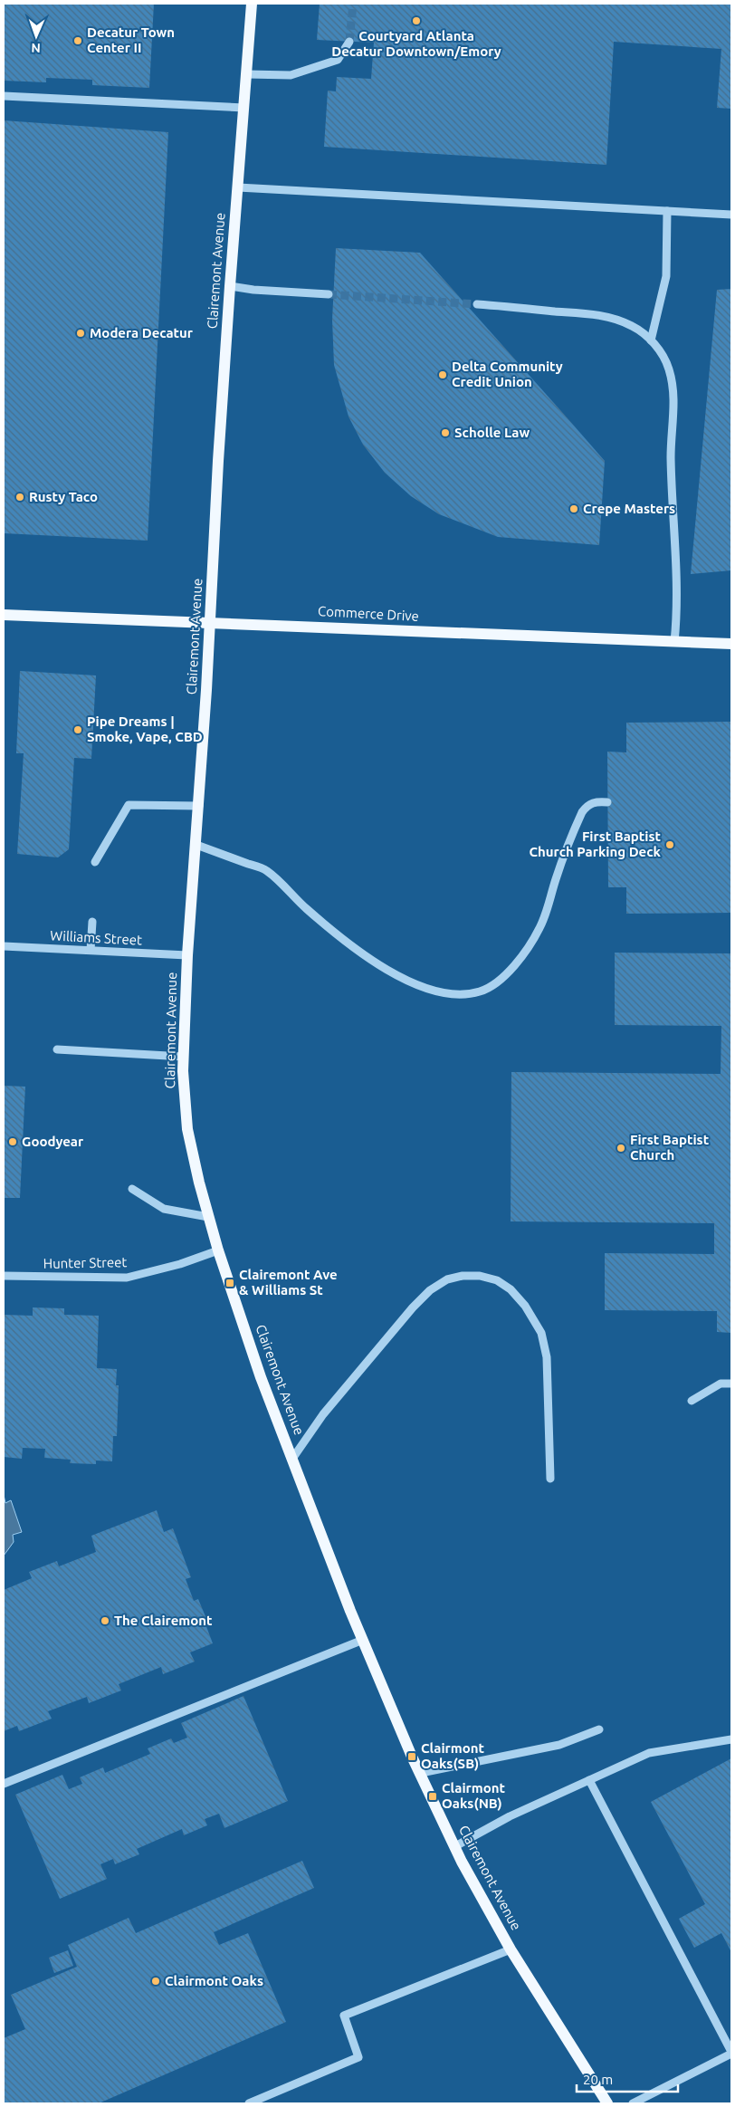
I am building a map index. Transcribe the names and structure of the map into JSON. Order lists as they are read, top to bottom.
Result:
{
  "streets": {
    "main road": ["Clairemont Avenue", "Commerce Drive"],
    "street": ["Williams Street", "Hunter Street"]
  },
  "crossings": [
    ["Clairemont Avenue", "Commerce Drive"],
    ["Clairemont Avenue", "Williams Street"],
    ["Clairemont Avenue", "Hunter Street"]
  ],
  "places": {
    "other": [
      "Courtyard Atlanta Decatur Downtown/Emory",
      "Decatur Town Center II",
      "Modera Decatur",
      "Delta Community Credit Union",
      "Scholle Law",
      "Rusty Taco",
      "Crepe Masters",
      "Pipe Dreams | Smoke, Vape, CBD",
      "First Baptist Church Parking Deck",
      "Goodyear",
      "First Baptist Church",
      "The Clairemont",
      "Clairmont Oaks"
    ],
    "transit": ["Clairemont Ave & Williams St", "Clairmont Oaks(SB)", "Clairmont Oaks(NB)"]
  },
  "scale_bar": "20 m",
  "north": "bottom"
}
